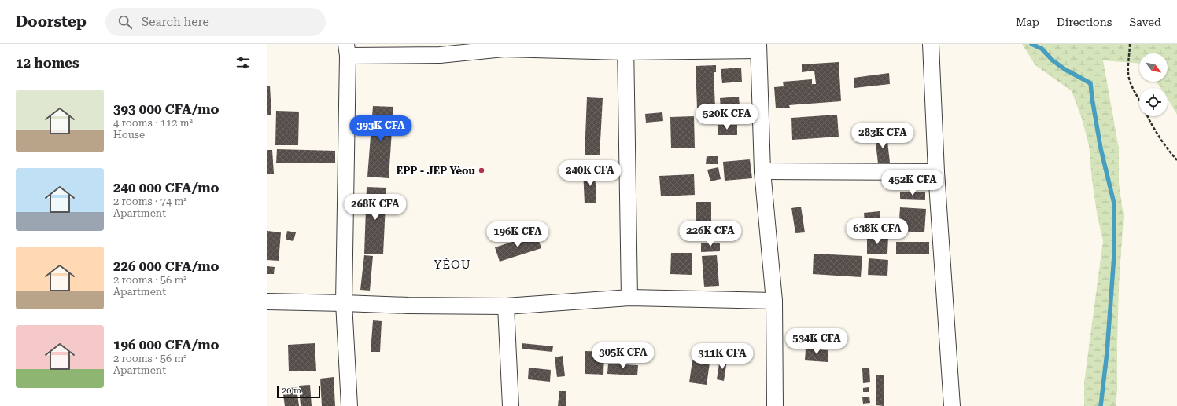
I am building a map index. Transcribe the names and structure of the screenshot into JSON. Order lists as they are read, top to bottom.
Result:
{
  "districts": ["YÈOU"],
  "places": ["EPP - JEP Yèou"],
  "scale_bar": "20 m",
  "north": "bottom right",
  "page": {
    "header": "Doorstep",
    "search": "Search here",
    "nav": ["Map", "Directions", "Saved"],
    "heading": "12 homes",
    "list": [
      {
        "name": "393 000 CFA/mo",
        "note": "4 rooms · 112 m² · House"
      },
      {
        "name": "240 000 CFA/mo",
        "note": "2 rooms · 74 m² · Apartment"
      },
      {
        "name": "226 000 CFA/mo",
        "note": "2 rooms · 56 m² · Apartment"
      },
      {
        "name": "196 000 CFA/mo",
        "note": "2 rooms · 56 m² · Apartment"
      }
    ],
    "price": [
      "520K CFA",
      "393K CFA",
      "283K CFA",
      "240K CFA",
      "452K CFA",
      "268K CFA",
      "638K CFA",
      "226K CFA",
      "196K CFA",
      "534K CFA",
      "305K CFA",
      "311K CFA"
    ],
    "scale": "20 m"
  }
}
